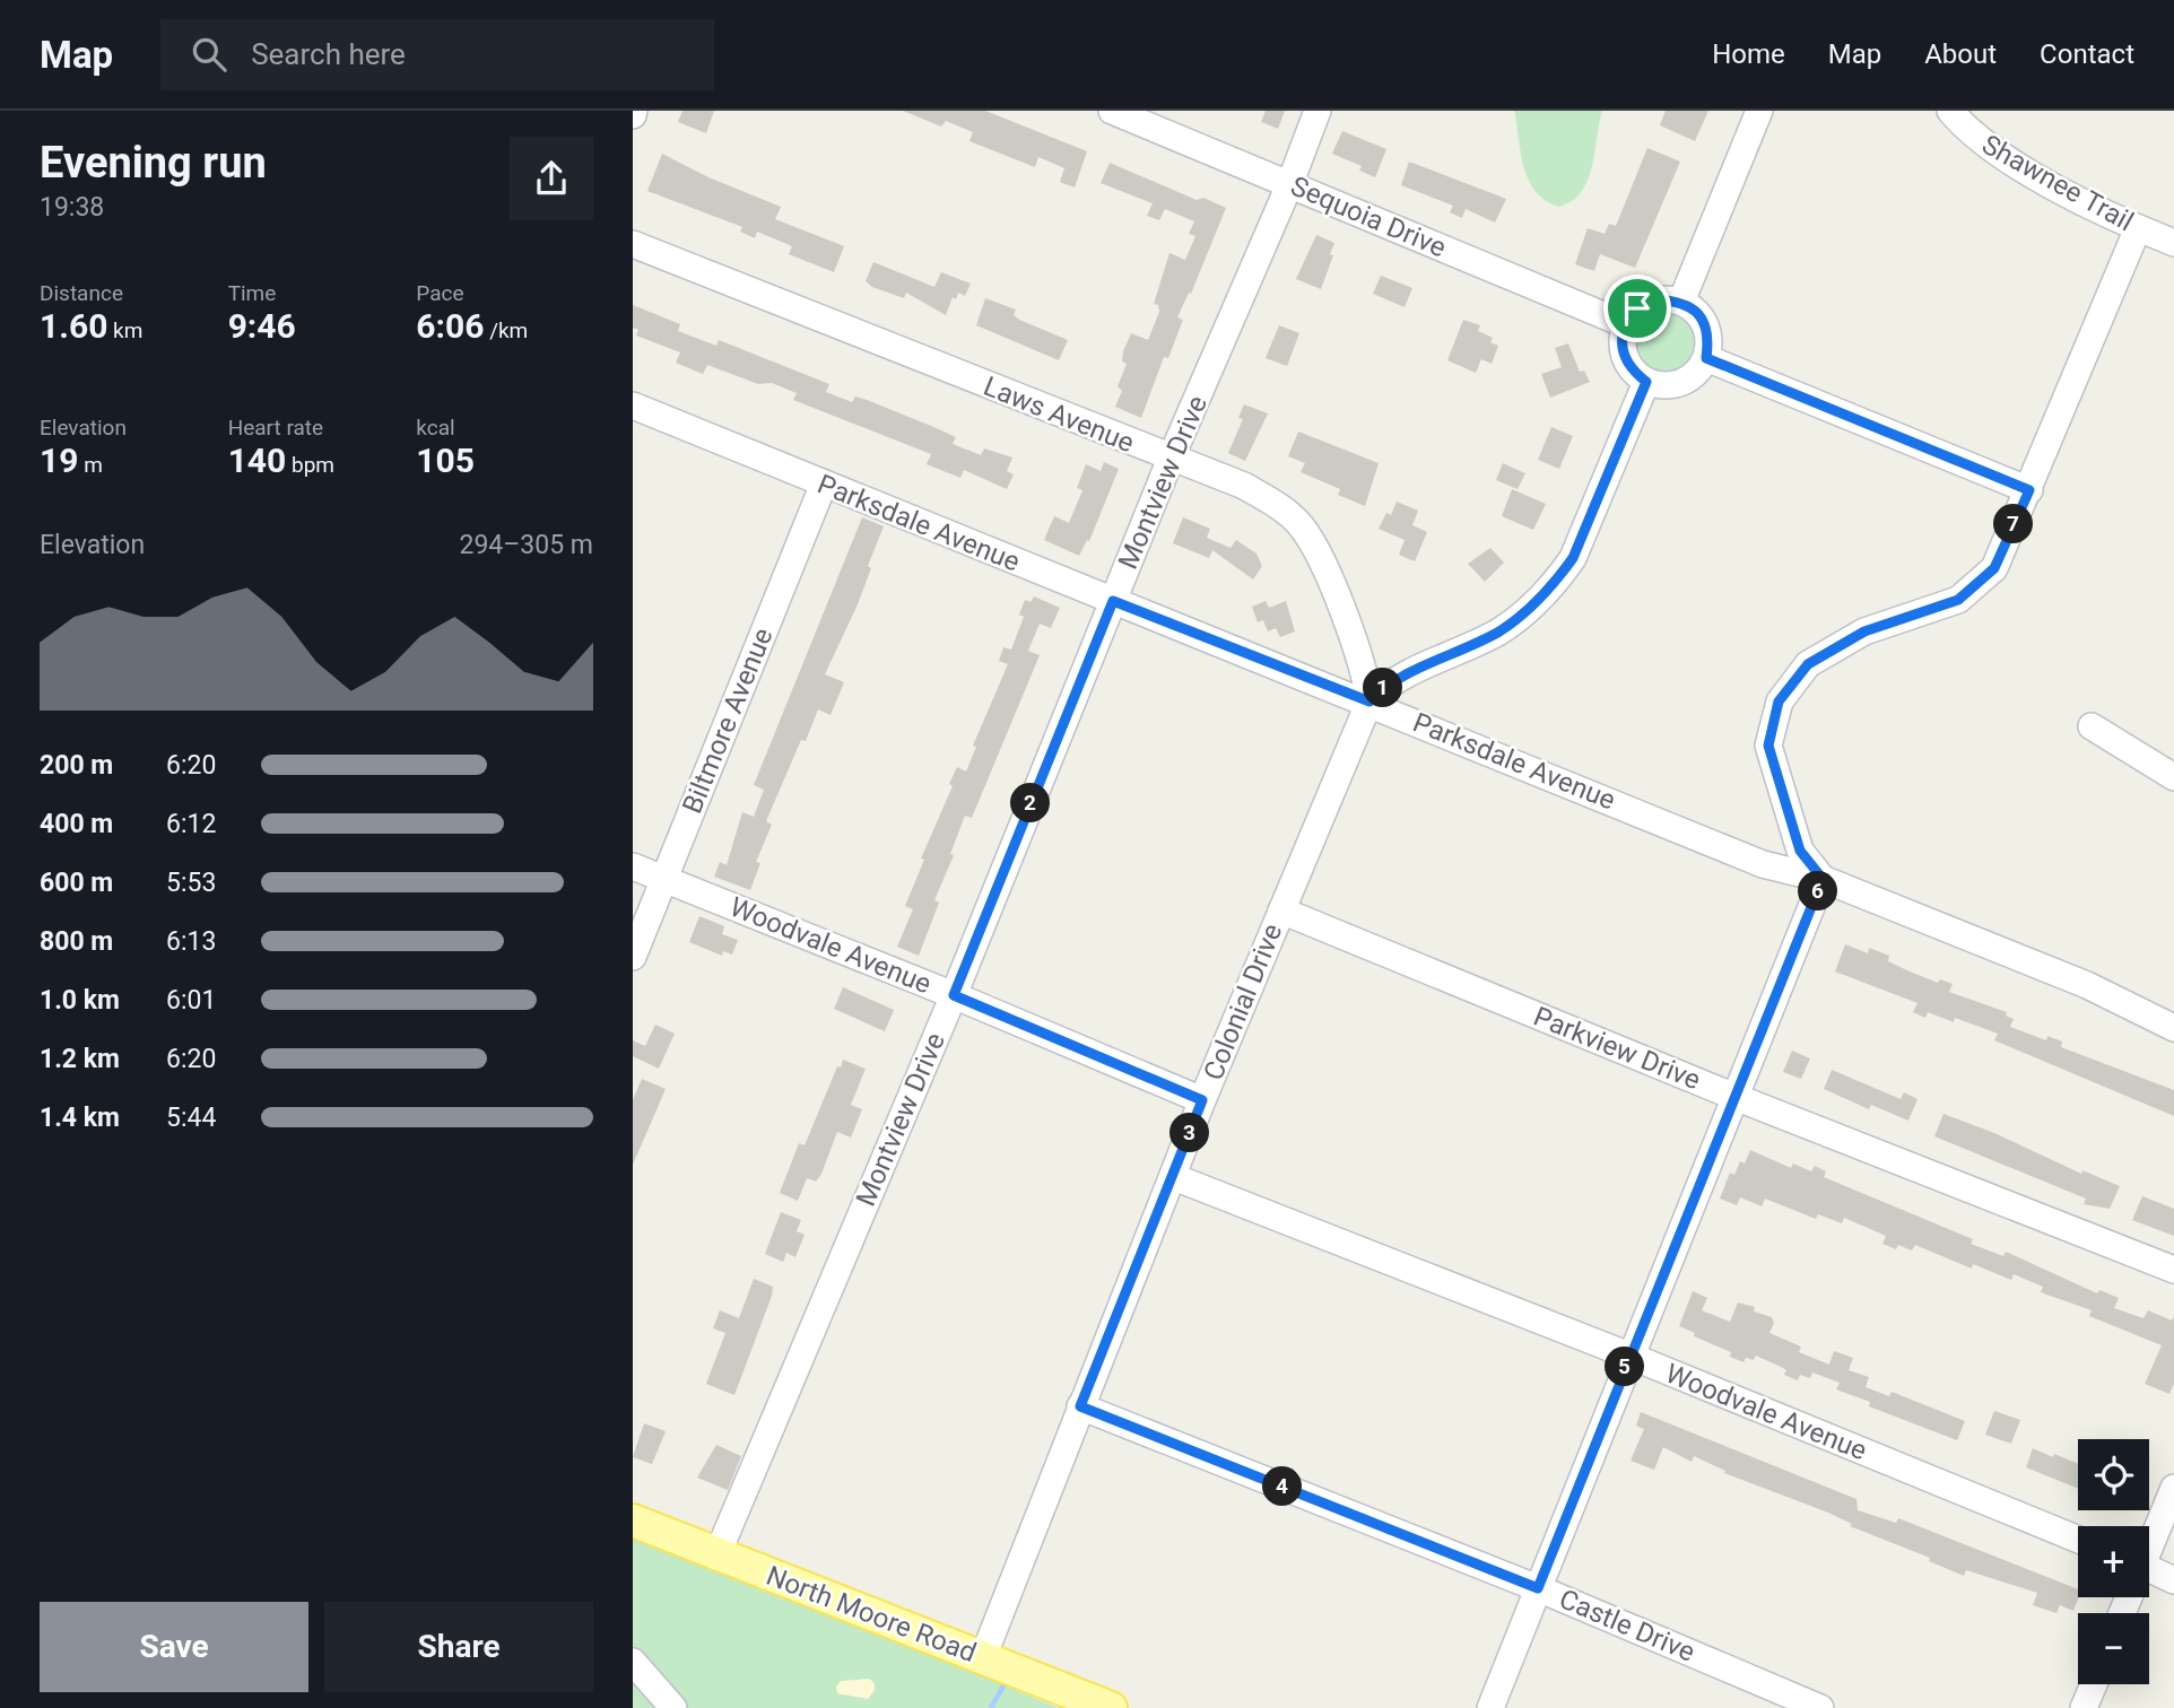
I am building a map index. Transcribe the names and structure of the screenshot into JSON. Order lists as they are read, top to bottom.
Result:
{
  "streets": {
    "main road": ["North Moore Road"],
    "street": [
      "Shawnee Trail",
      "Sequoia Drive",
      "Laws Avenue",
      "Montview Drive",
      "Parksdale Avenue",
      "Biltmore Avenue",
      "Woodvale Avenue",
      "Colonial Drive",
      "Parkview Drive",
      "Castle Drive"
    ]
  },
  "crossings": [
    ["Sequoia Drive", "Montview Drive"],
    ["Laws Avenue", "Montview Drive"],
    ["Laws Avenue", "Parksdale Avenue"],
    ["Laws Avenue", "Colonial Drive"],
    ["Montview Drive", "Parksdale Avenue"],
    ["Montview Drive", "Woodvale Avenue"],
    ["Montview Drive", "North Moore Road"],
    ["Parksdale Avenue", "Biltmore Avenue"],
    ["Parksdale Avenue", "Colonial Drive"],
    ["Biltmore Avenue", "Woodvale Avenue"],
    ["Woodvale Avenue", "Colonial Drive"],
    ["Colonial Drive", "Parkview Drive"],
    ["Colonial Drive", "North Moore Road"],
    ["Colonial Drive", "Castle Drive"]
  ],
  "page": {
    "header": "Map",
    "search": "Search here",
    "nav": [
      "Home",
      "Map",
      "About",
      "Contact"
    ],
    "heading": ["Evening run", "19:38"],
    "stats": [
      ["Distance", "1.60 km"],
      ["Time", "9:46"],
      ["Pace", "6:06 /km"],
      ["Elevation", "19 m"],
      ["Heart rate", "140 bpm"],
      ["kcal", "105"]
    ],
    "pins": [
      "7",
      "1",
      "2",
      "6",
      "3",
      "5",
      "4"
    ],
    "chart": ["Elevation", "294–305 m"],
    "list": [
      {
        "name": "200 m",
        "note": "6:20"
      },
      {
        "name": "400 m",
        "note": "6:12"
      },
      {
        "name": "600 m",
        "note": "5:53"
      },
      {
        "name": "800 m",
        "note": "6:13"
      },
      {
        "name": "1.0 km",
        "note": "6:01"
      },
      {
        "name": "1.2 km",
        "note": "6:20"
      },
      {
        "name": "1.4 km",
        "note": "5:44"
      }
    ],
    "map_buttons": ["+", "−"],
    "buttons": ["Save", "Share"]
  }
}
